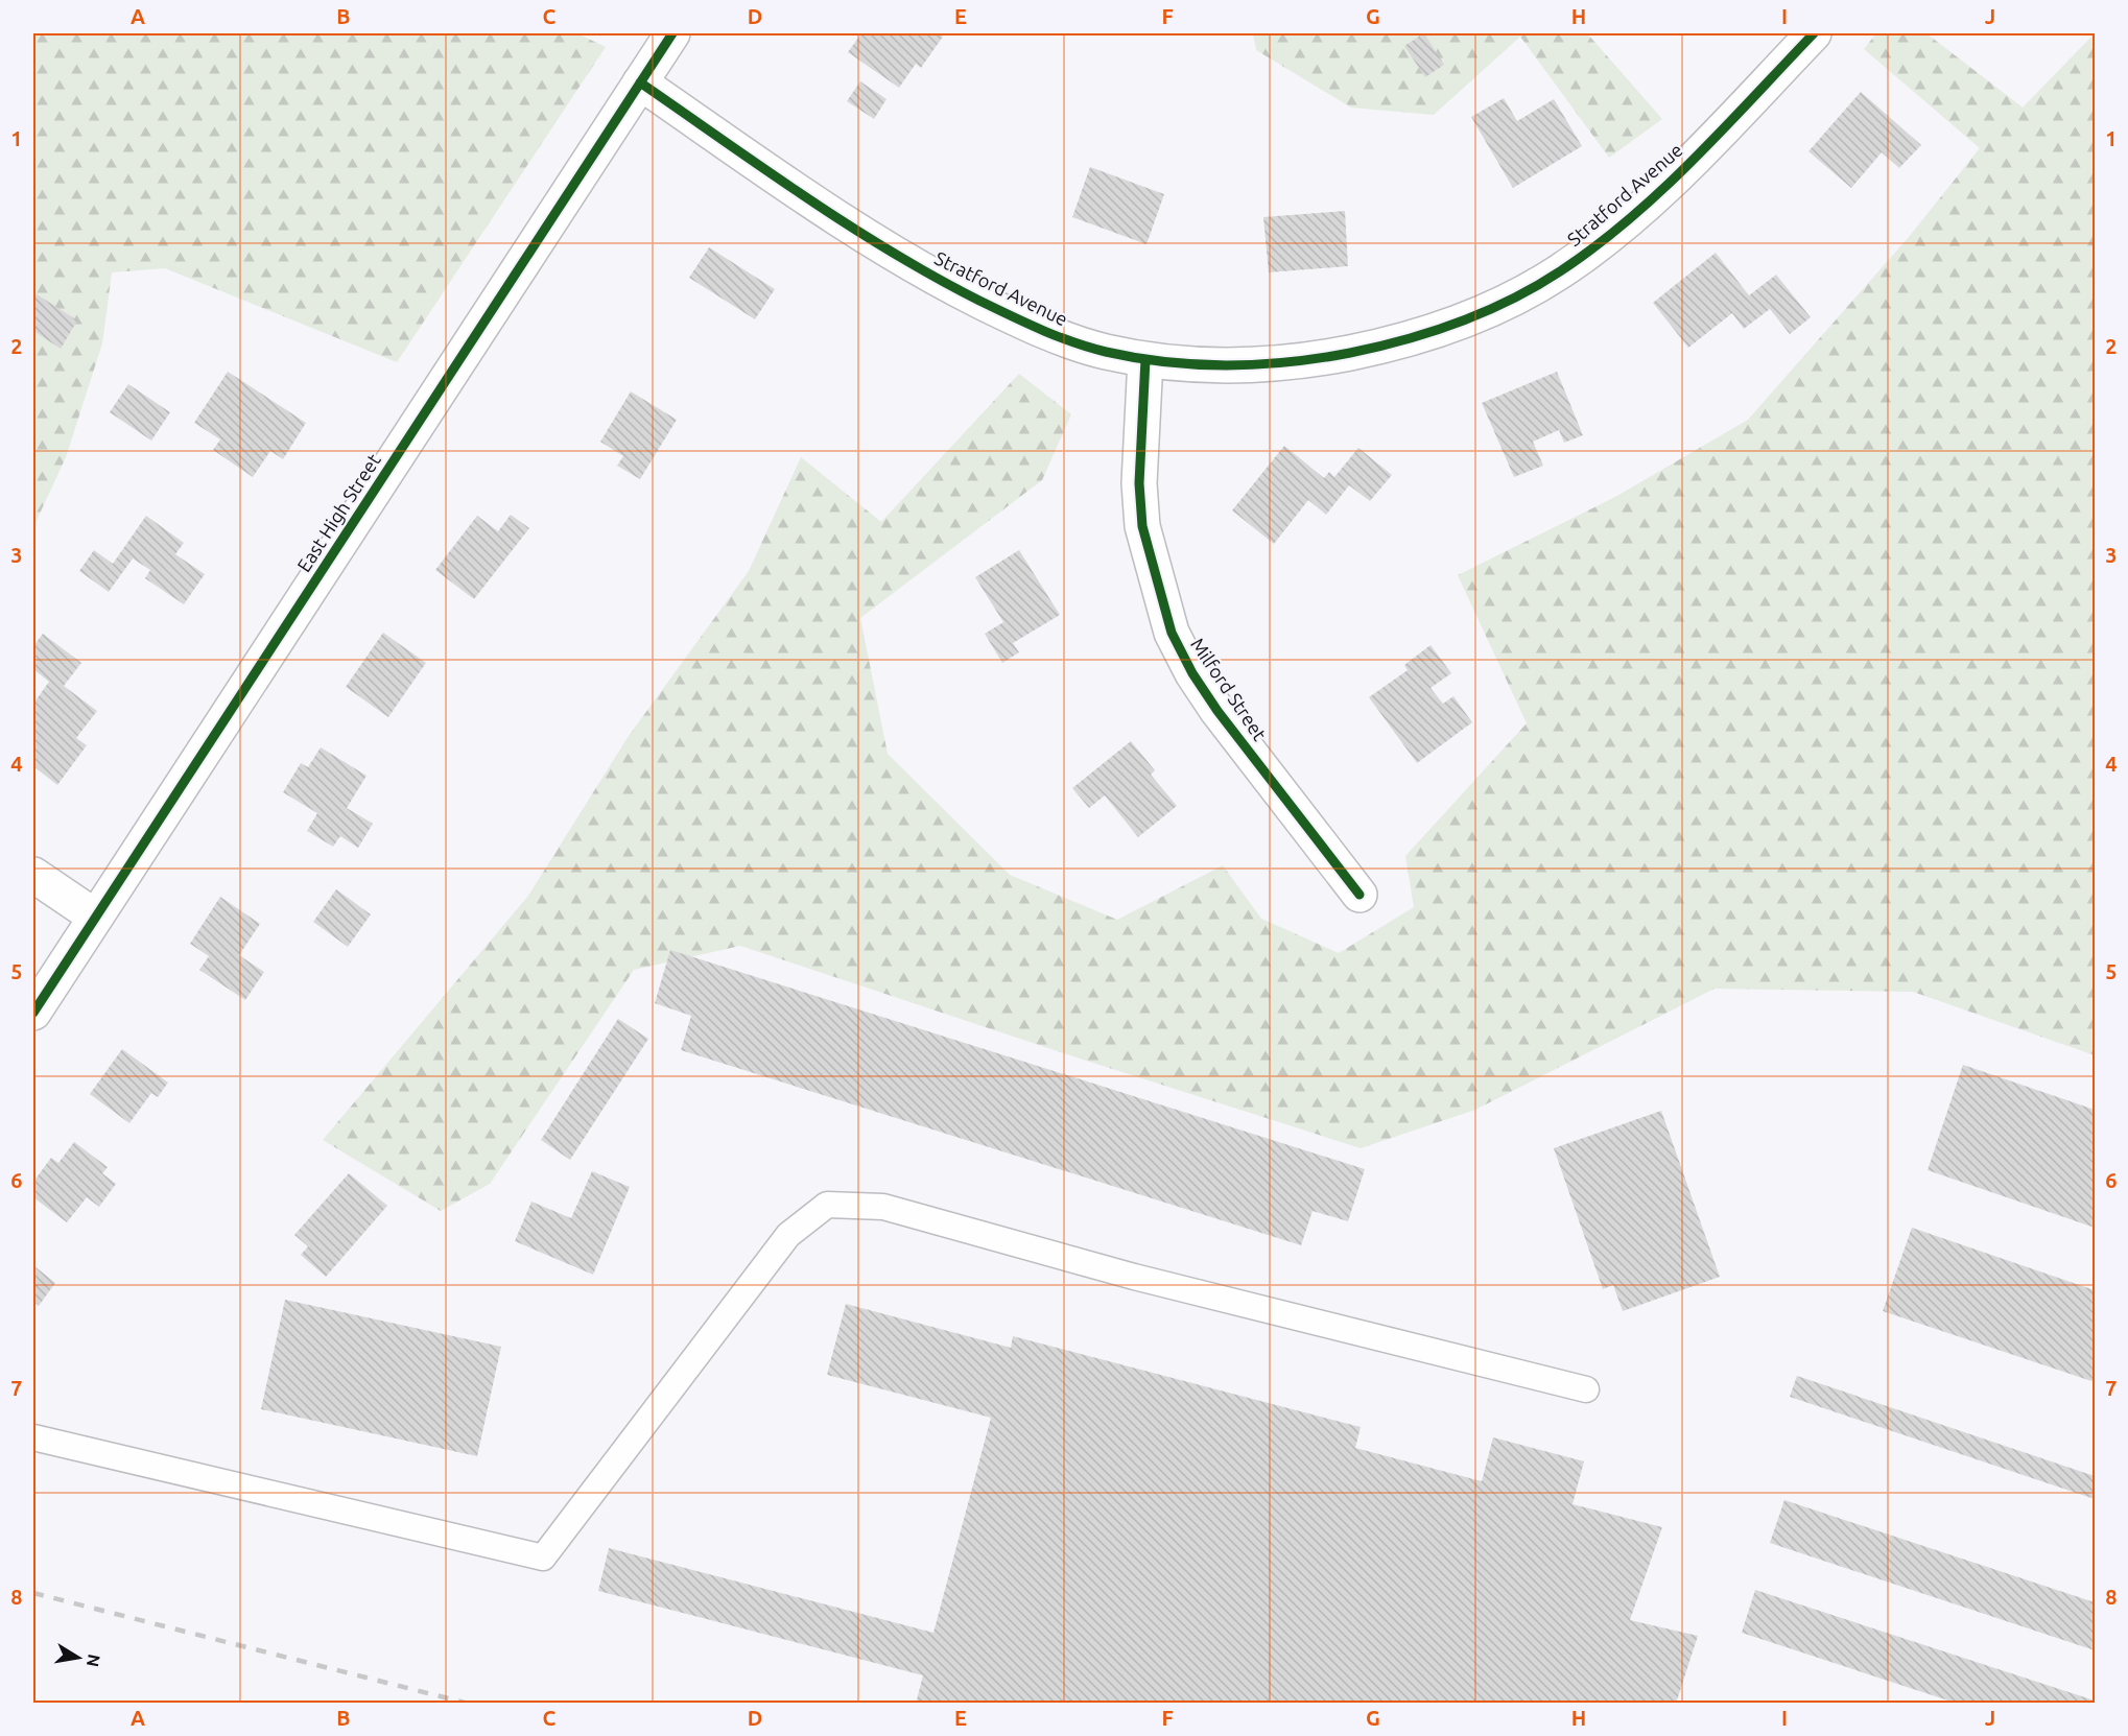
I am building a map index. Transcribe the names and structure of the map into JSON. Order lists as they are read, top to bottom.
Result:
{
  "streets": {
    "street": ["Stratford Avenue", "East High Street", "Milford Street"]
  },
  "crossings": [
    ["Stratford Avenue", "East High Street"],
    ["Stratford Avenue", "Milford Street"]
  ],
  "north": "right",
  "grid": {
    "columns": [
      "A",
      "B",
      "C",
      "D",
      "E",
      "F",
      "G",
      "H",
      "I",
      "J"
    ],
    "rows": [
      "1",
      "2",
      "3",
      "4",
      "5",
      "6",
      "7",
      "8"
    ]
  }
}
